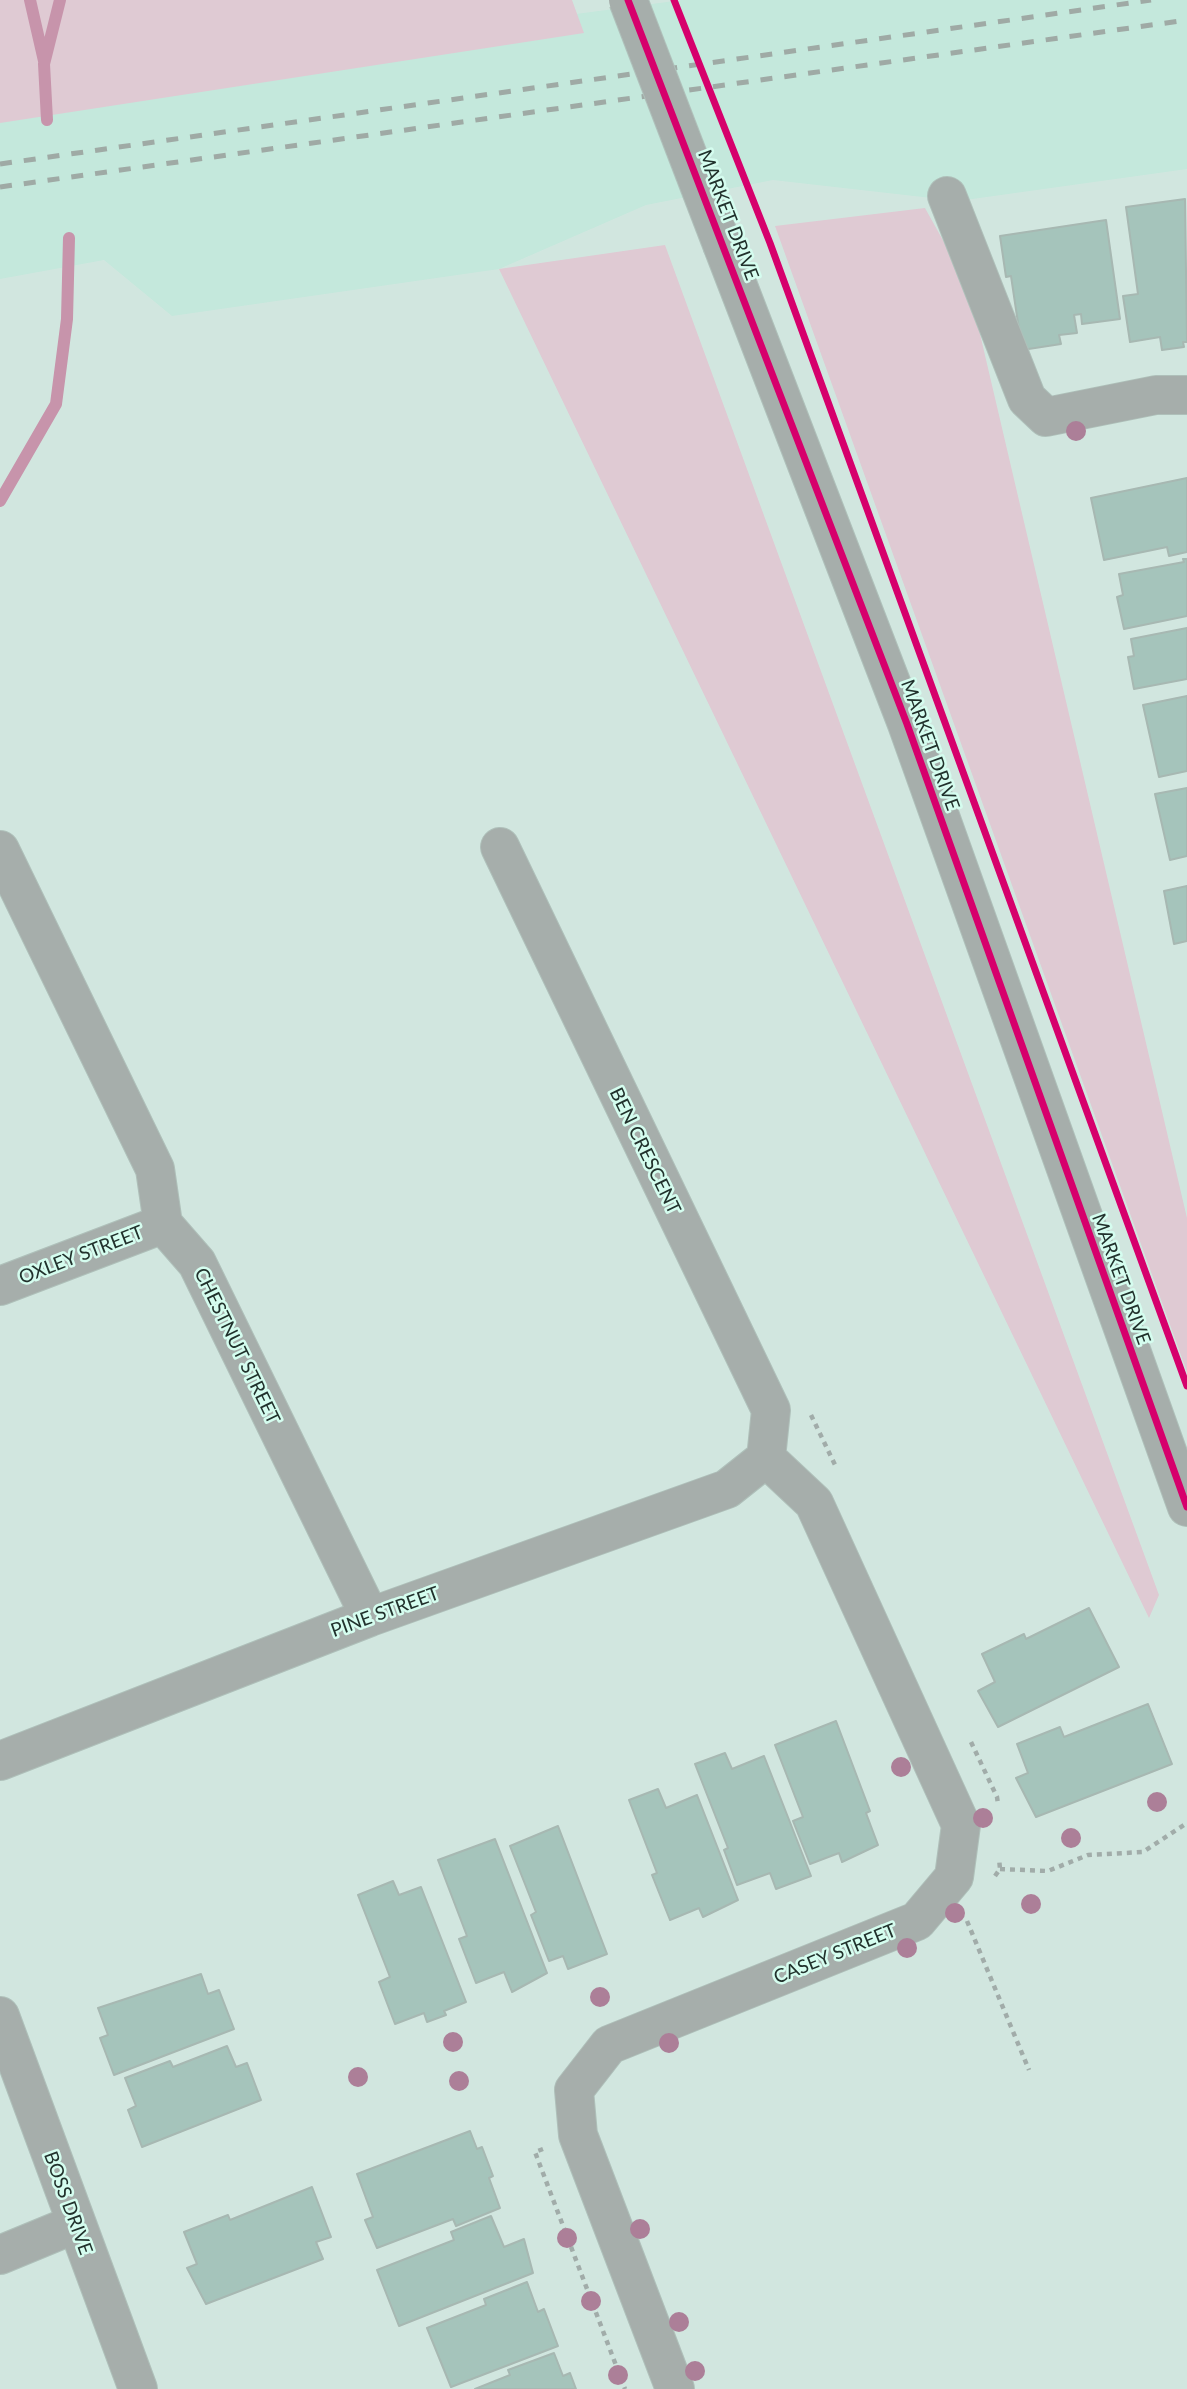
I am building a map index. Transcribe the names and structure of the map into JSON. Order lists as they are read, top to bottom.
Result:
{
  "streets": {
    "street": [
      "MARKET DRIVE",
      "BEN CRESCENT",
      "OXLEY STREET",
      "CHESTNUT STREET",
      "PINE STREET",
      "CASEY STREET",
      "BOSS DRIVE"
    ]
  },
  "crossings": [
    ["BEN CRESCENT", "PINE STREET"],
    ["OXLEY STREET", "CHESTNUT STREET"],
    ["CHESTNUT STREET", "PINE STREET"]
  ]
}
